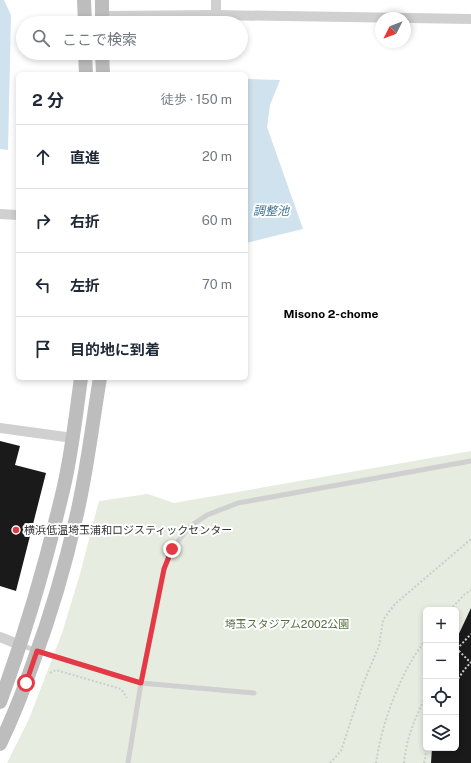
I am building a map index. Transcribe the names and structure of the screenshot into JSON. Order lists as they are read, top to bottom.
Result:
{
  "districts": ["Misono 2-chome"],
  "water": ["調整池"],
  "parks": ["埼玉スタジアム2002公園"],
  "places": ["横浜低温埼玉浦和ロジスティックセンター"],
  "north": "bottom left",
  "page": {
    "search": "ここで検索",
    "heading": ["2 分", "徒歩 · 150 m"],
    "list": [
      ["直進", "20 m"],
      ["右折", "60 m"],
      ["左折", "70 m"],
      "目的地に到着"
    ],
    "map_buttons": ["+", "−"]
  }
}
